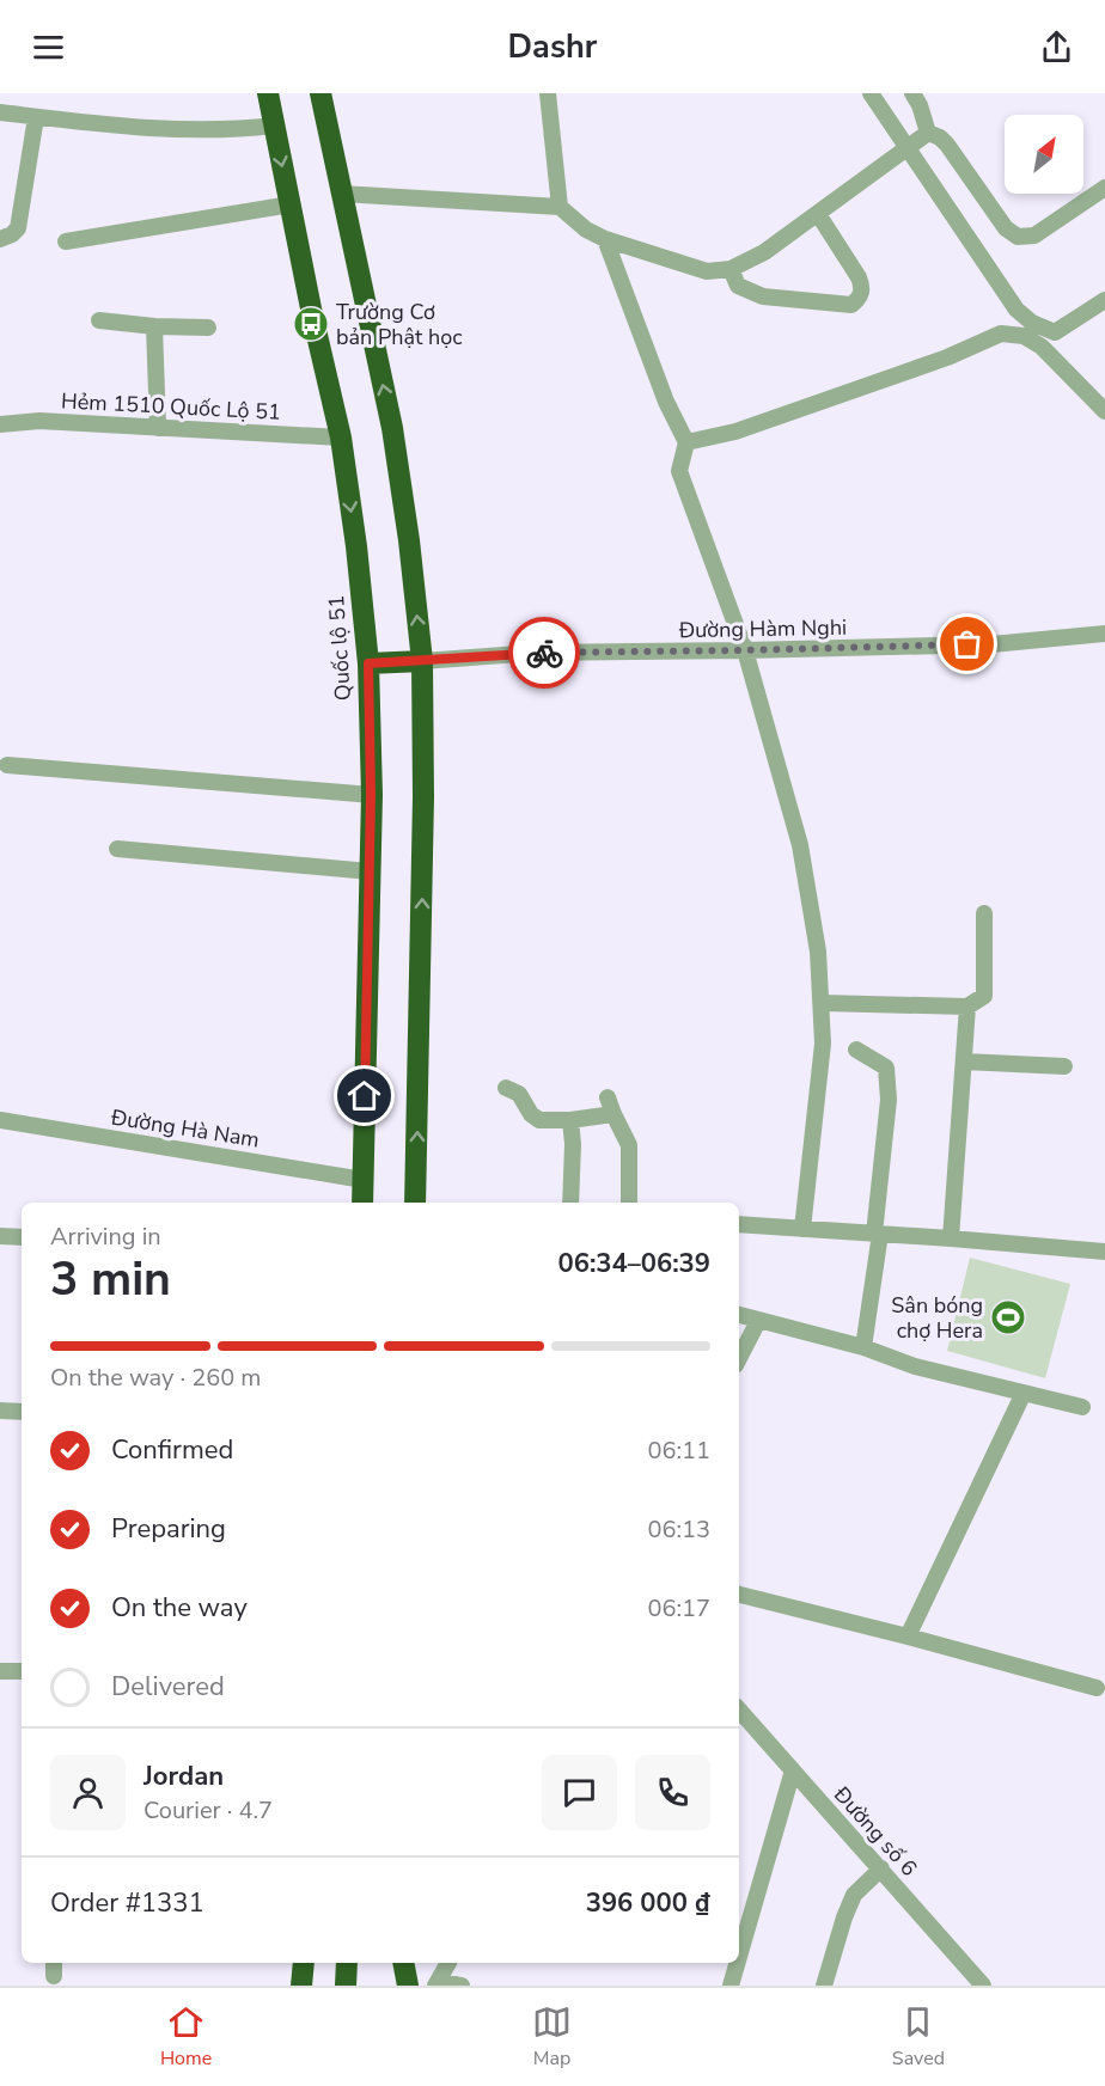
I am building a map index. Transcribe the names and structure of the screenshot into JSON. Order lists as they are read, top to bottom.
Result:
{
  "streets": {
    "highway": ["Quốc lộ 51"],
    "street": [
      "Hẻm 1510 Quốc Lộ 51",
      "Đường Hàm Nghi",
      "Đường Hà Nam",
      "Đường số 6"
    ]
  },
  "crossings": [
    ["Hẻm 1510 Quốc Lộ 51", "Quốc lộ 51"],
    ["Quốc lộ 51", "Đường Hà Nam"]
  ],
  "places": {
    "bus stop": ["Trường Cơ bản Phật học"],
    "sports": ["Sân bóng chợ Hera"]
  },
  "north": "top right",
  "page": {
    "header": "Dashr",
    "heading": ["3 min", "Arriving in", "06:34–06:39"],
    "panel": [
      "Jordan",
      "Courier · 4.7",
      "Order #1331",
      "396 000 ₫"
    ],
    "bar": "On the way · 260 m",
    "list": [
      ["Confirmed", "06:11"],
      ["Preparing", "06:13"],
      ["On the way", "06:17"],
      "Delivered"
    ],
    "tabs": ["Home", "Map", "Saved"]
  }
}
